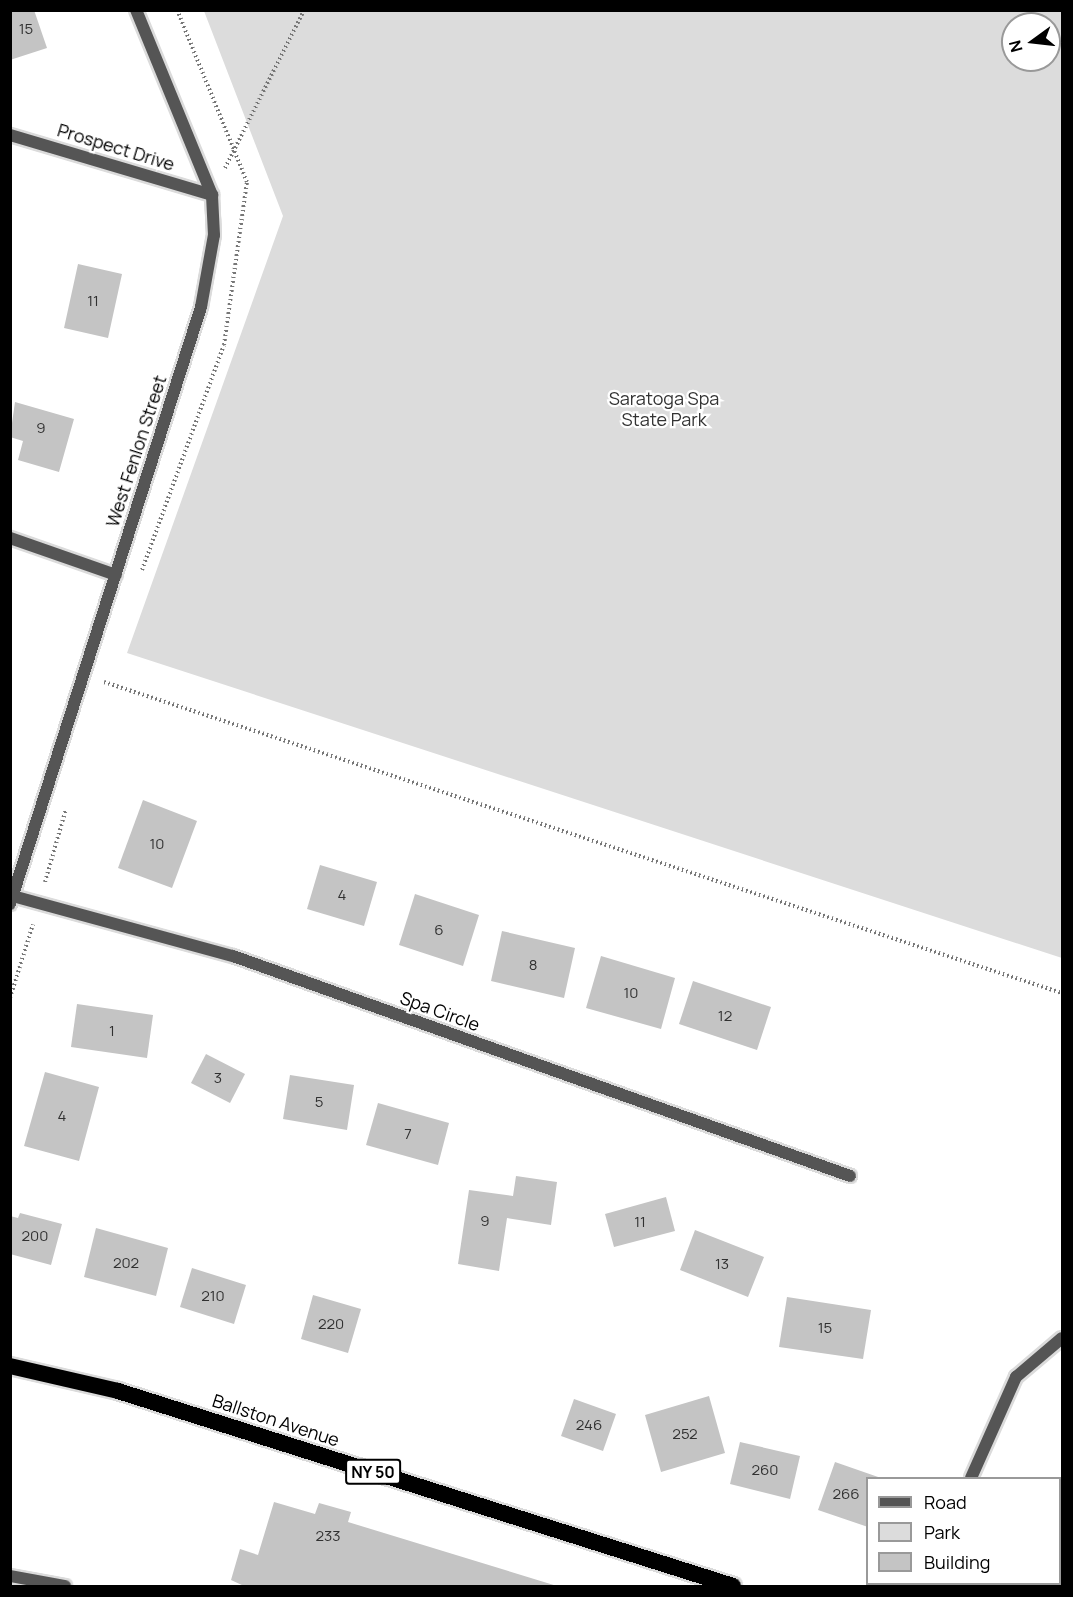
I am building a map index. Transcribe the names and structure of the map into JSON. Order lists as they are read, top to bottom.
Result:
{
  "streets": {
    "highway": ["Ballston Avenue", "NY 50"],
    "street": ["Prospect Drive", "West Fenlon Street", "Spa Circle"]
  },
  "crossings": [
    ["Prospect Drive", "West Fenlon Street"],
    ["West Fenlon Street", "Spa Circle"]
  ],
  "parks": ["Saratoga Spa State Park"],
  "house_numbers": [
    "15",
    "11",
    "9",
    "10",
    "4",
    "6",
    "8",
    "10",
    "12",
    "1",
    "3",
    "5",
    "4",
    "7",
    "9",
    "11",
    "200",
    "202",
    "13",
    "210",
    "220",
    "15",
    "246",
    "252",
    "260",
    "266",
    "233"
  ],
  "legend": ["Road", "Park", "Building"],
  "north": "left"
}
